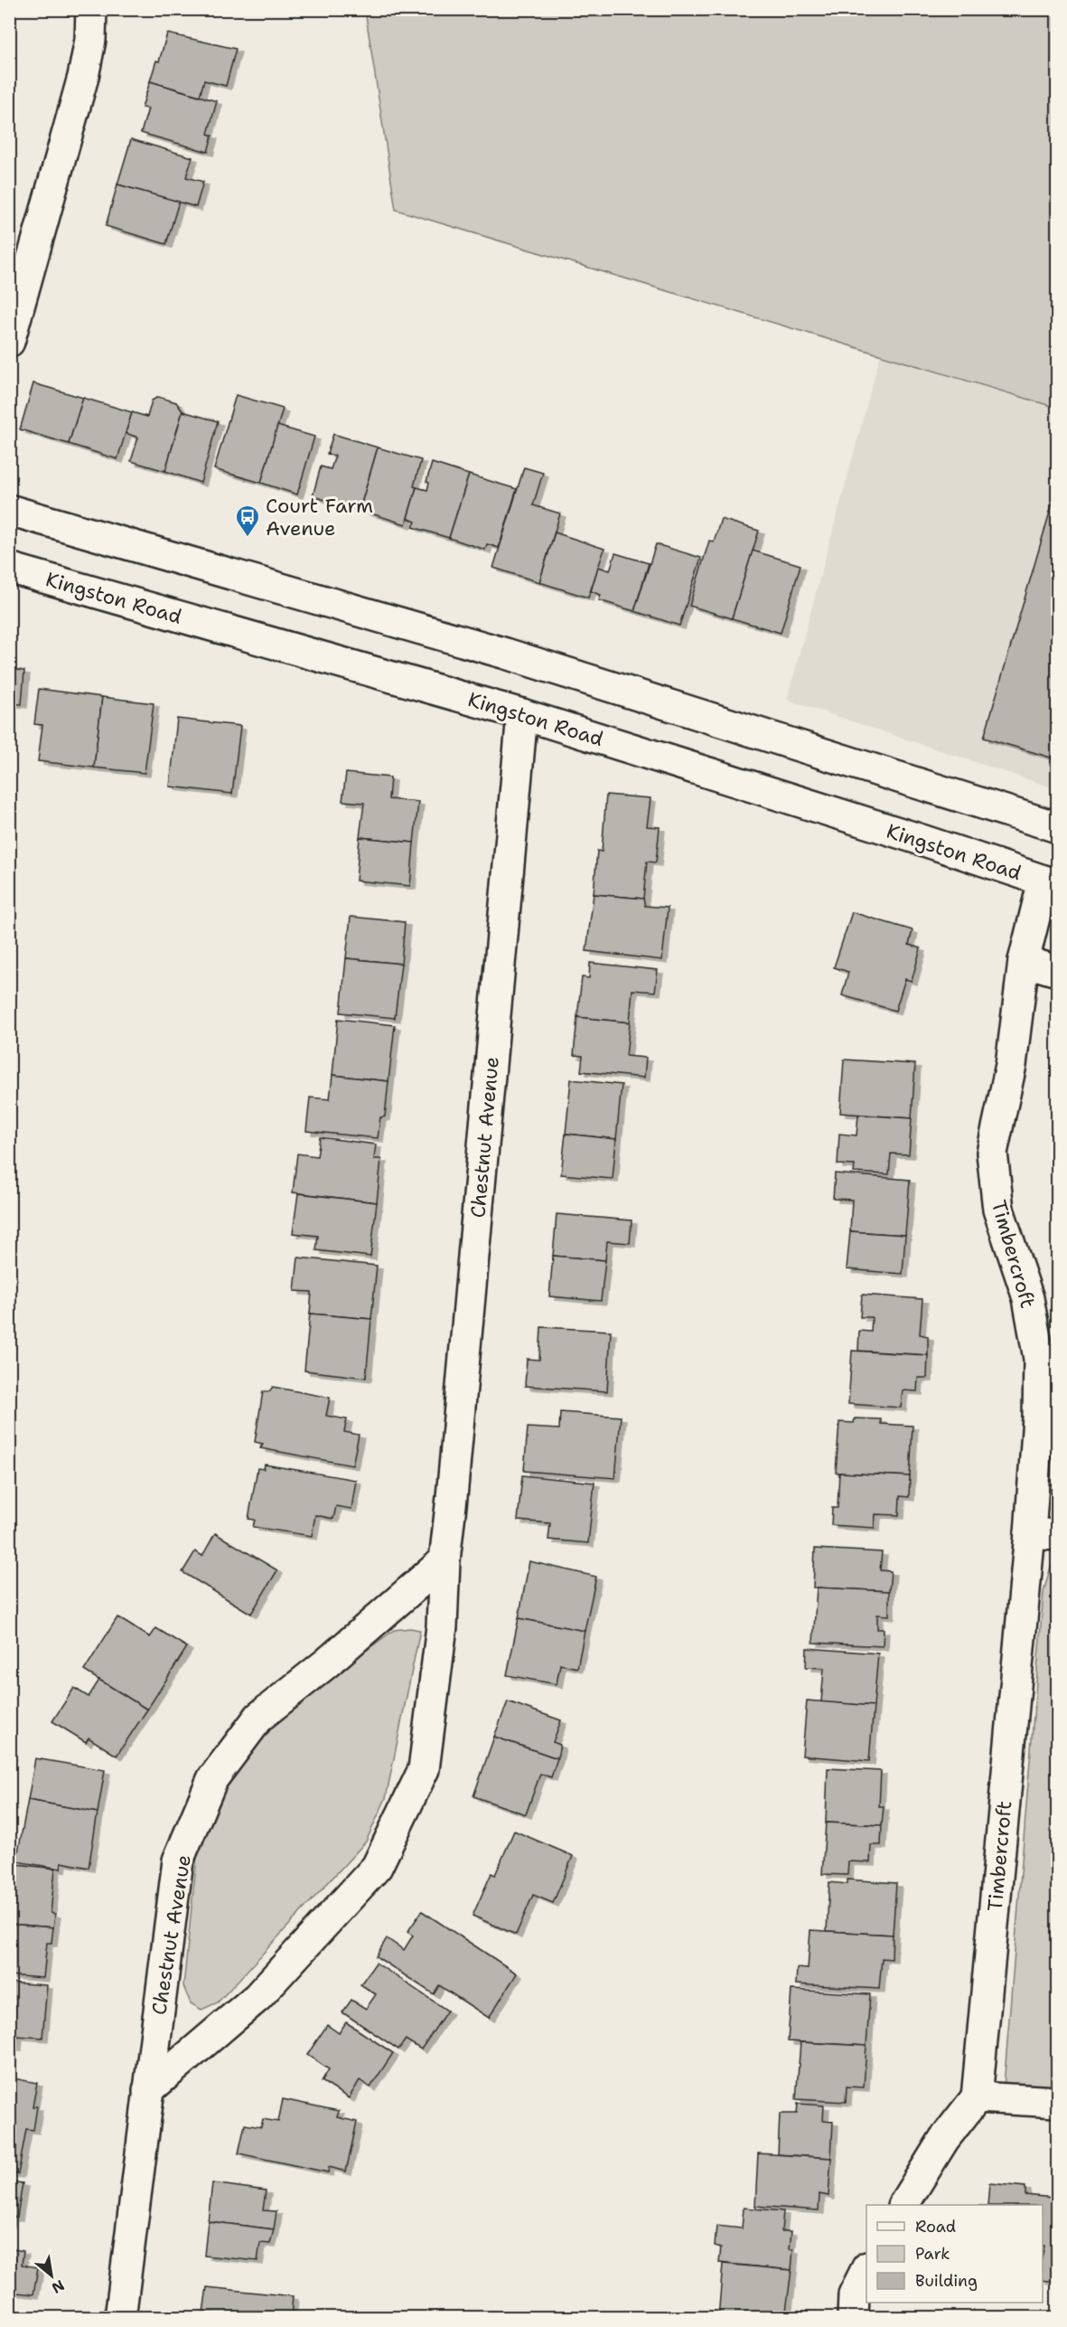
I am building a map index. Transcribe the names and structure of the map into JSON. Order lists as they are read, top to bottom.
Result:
{
  "streets": {
    "main road": ["Kingston Road", "Chestnut Avenue", "Timbercroft"]
  },
  "crossings": [
    ["Kingston Road", "Chestnut Avenue"],
    ["Kingston Road", "Timbercroft"]
  ],
  "places": {
    "bus stop": ["Court Farm Avenue"]
  },
  "legend": ["Road", "Park", "Building"],
  "north": "bottom right"
}
